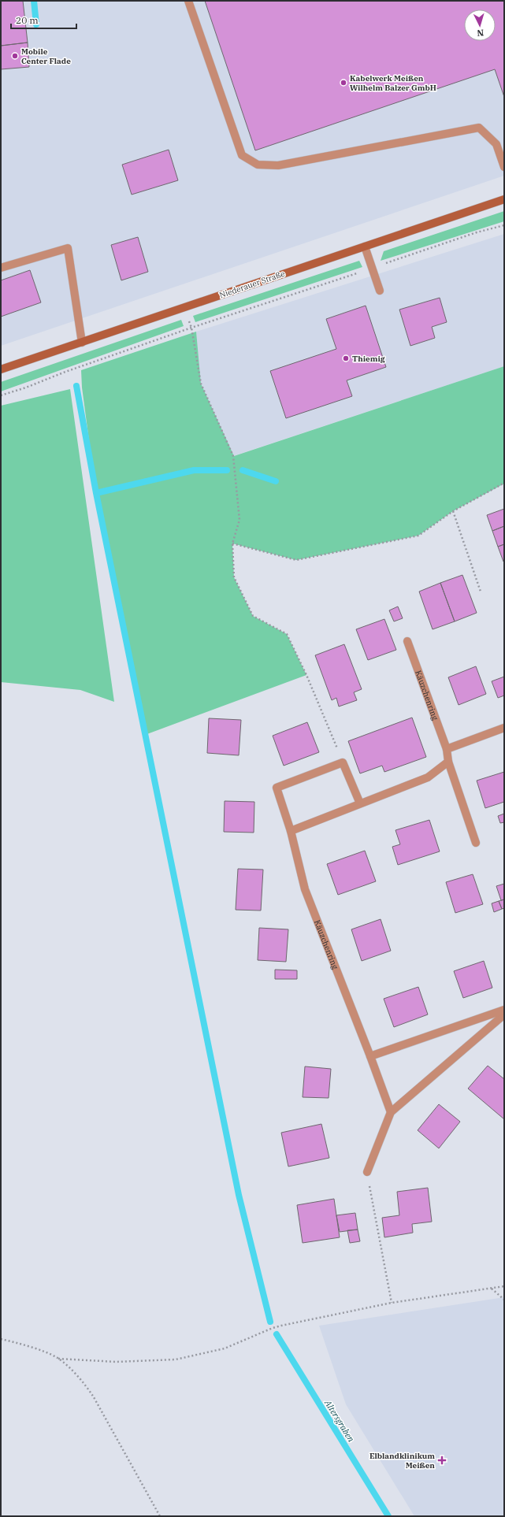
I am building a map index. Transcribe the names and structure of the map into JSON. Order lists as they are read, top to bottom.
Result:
{
  "streets": {
    "main road": ["Niederauer Straße"],
    "street": ["Käuzchenring"]
  },
  "water": ["Altersgraben"],
  "places": {
    "other": ["Mobile Center Flade", "Kabelwerk Meißen Wilhelm Balzer GmbH", "Thiemig"],
    "health": ["Elblandklinikum Meißen"]
  },
  "scale_bar": "20 m",
  "north": "bottom"
}
